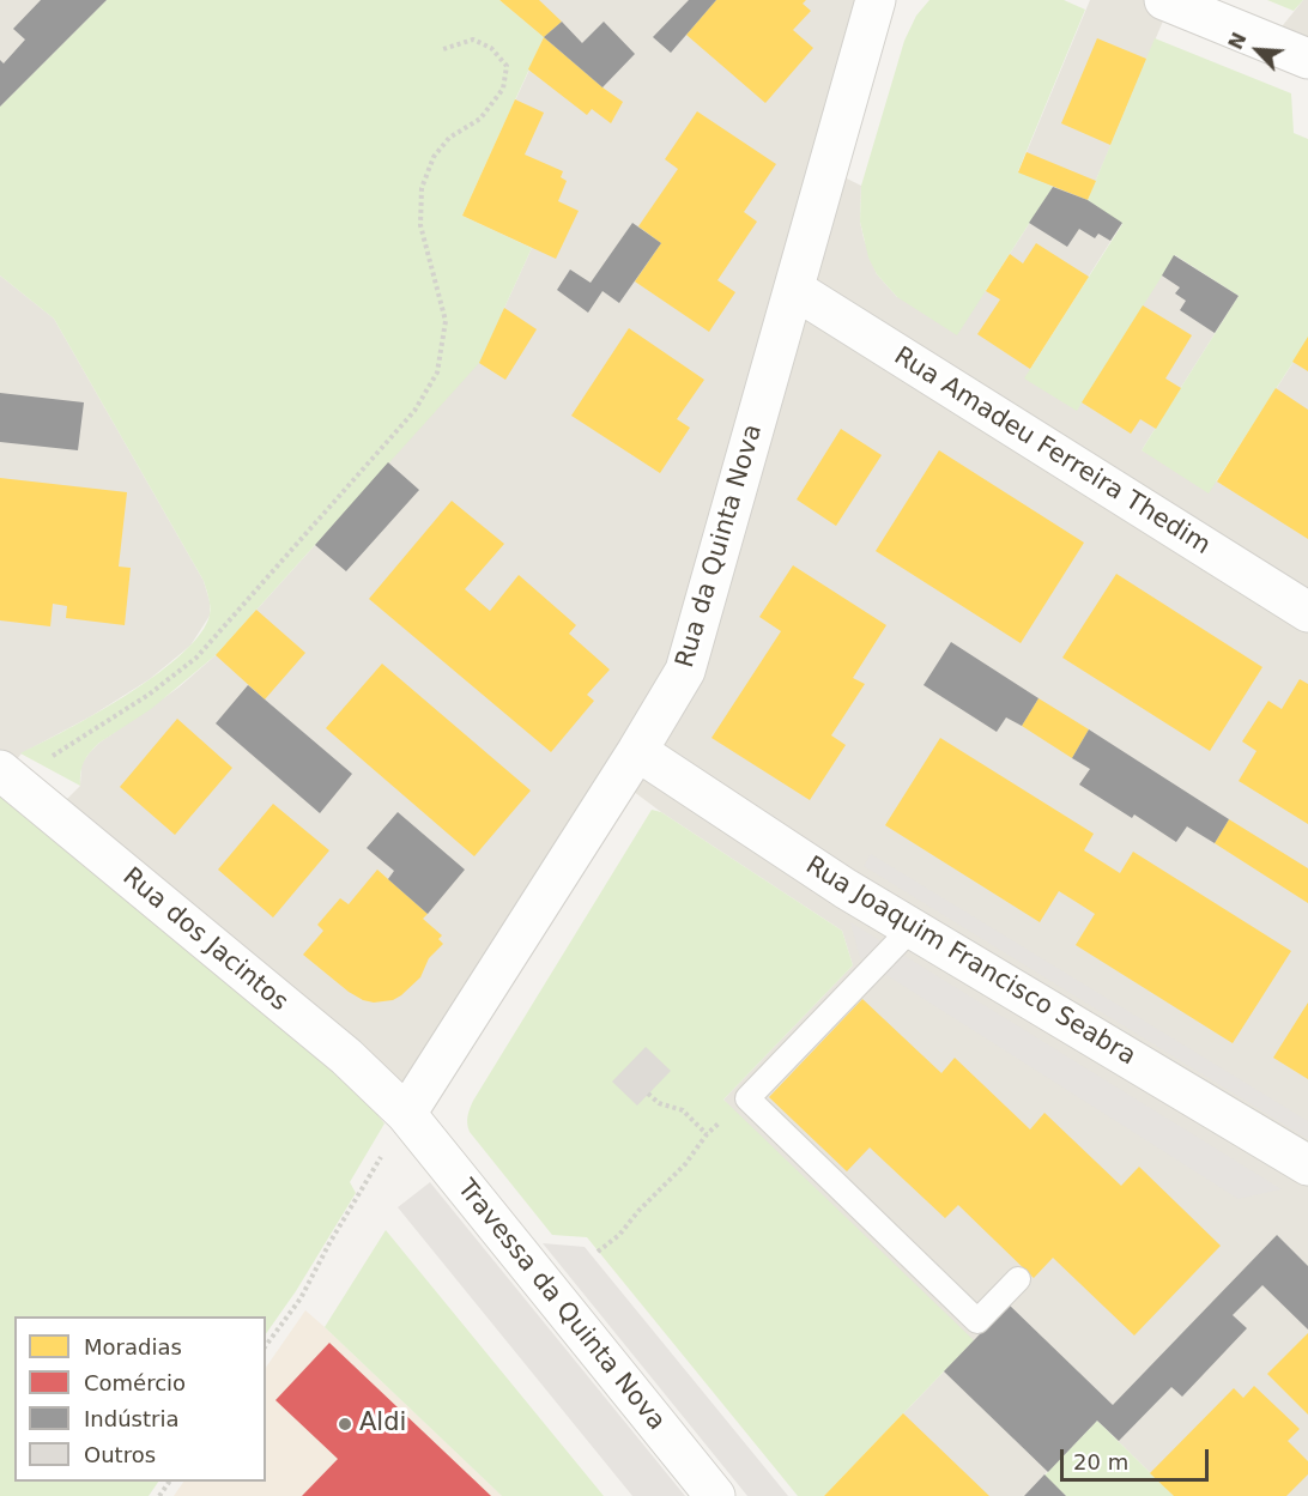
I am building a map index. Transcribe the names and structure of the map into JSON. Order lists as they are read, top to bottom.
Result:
{
  "streets": {
    "street": [
      "Rua Amadeu Ferreira Thedim",
      "Rua da Quinta Nova",
      "Rua dos Jacintos",
      "Rua Joaquim Francisco Seabra",
      "Travessa da Quinta Nova"
    ]
  },
  "crossings": [
    ["Rua Amadeu Ferreira Thedim", "Rua da Quinta Nova"],
    ["Rua da Quinta Nova", "Rua dos Jacintos"],
    ["Rua da Quinta Nova", "Rua Joaquim Francisco Seabra"],
    ["Rua da Quinta Nova", "Travessa da Quinta Nova"],
    ["Rua dos Jacintos", "Travessa da Quinta Nova"]
  ],
  "places": ["Aldi"],
  "legend": [
    "Moradias",
    "Comércio",
    "Indústria",
    "Outros"
  ],
  "scale_bar": "20 m",
  "north": "top left"
}
